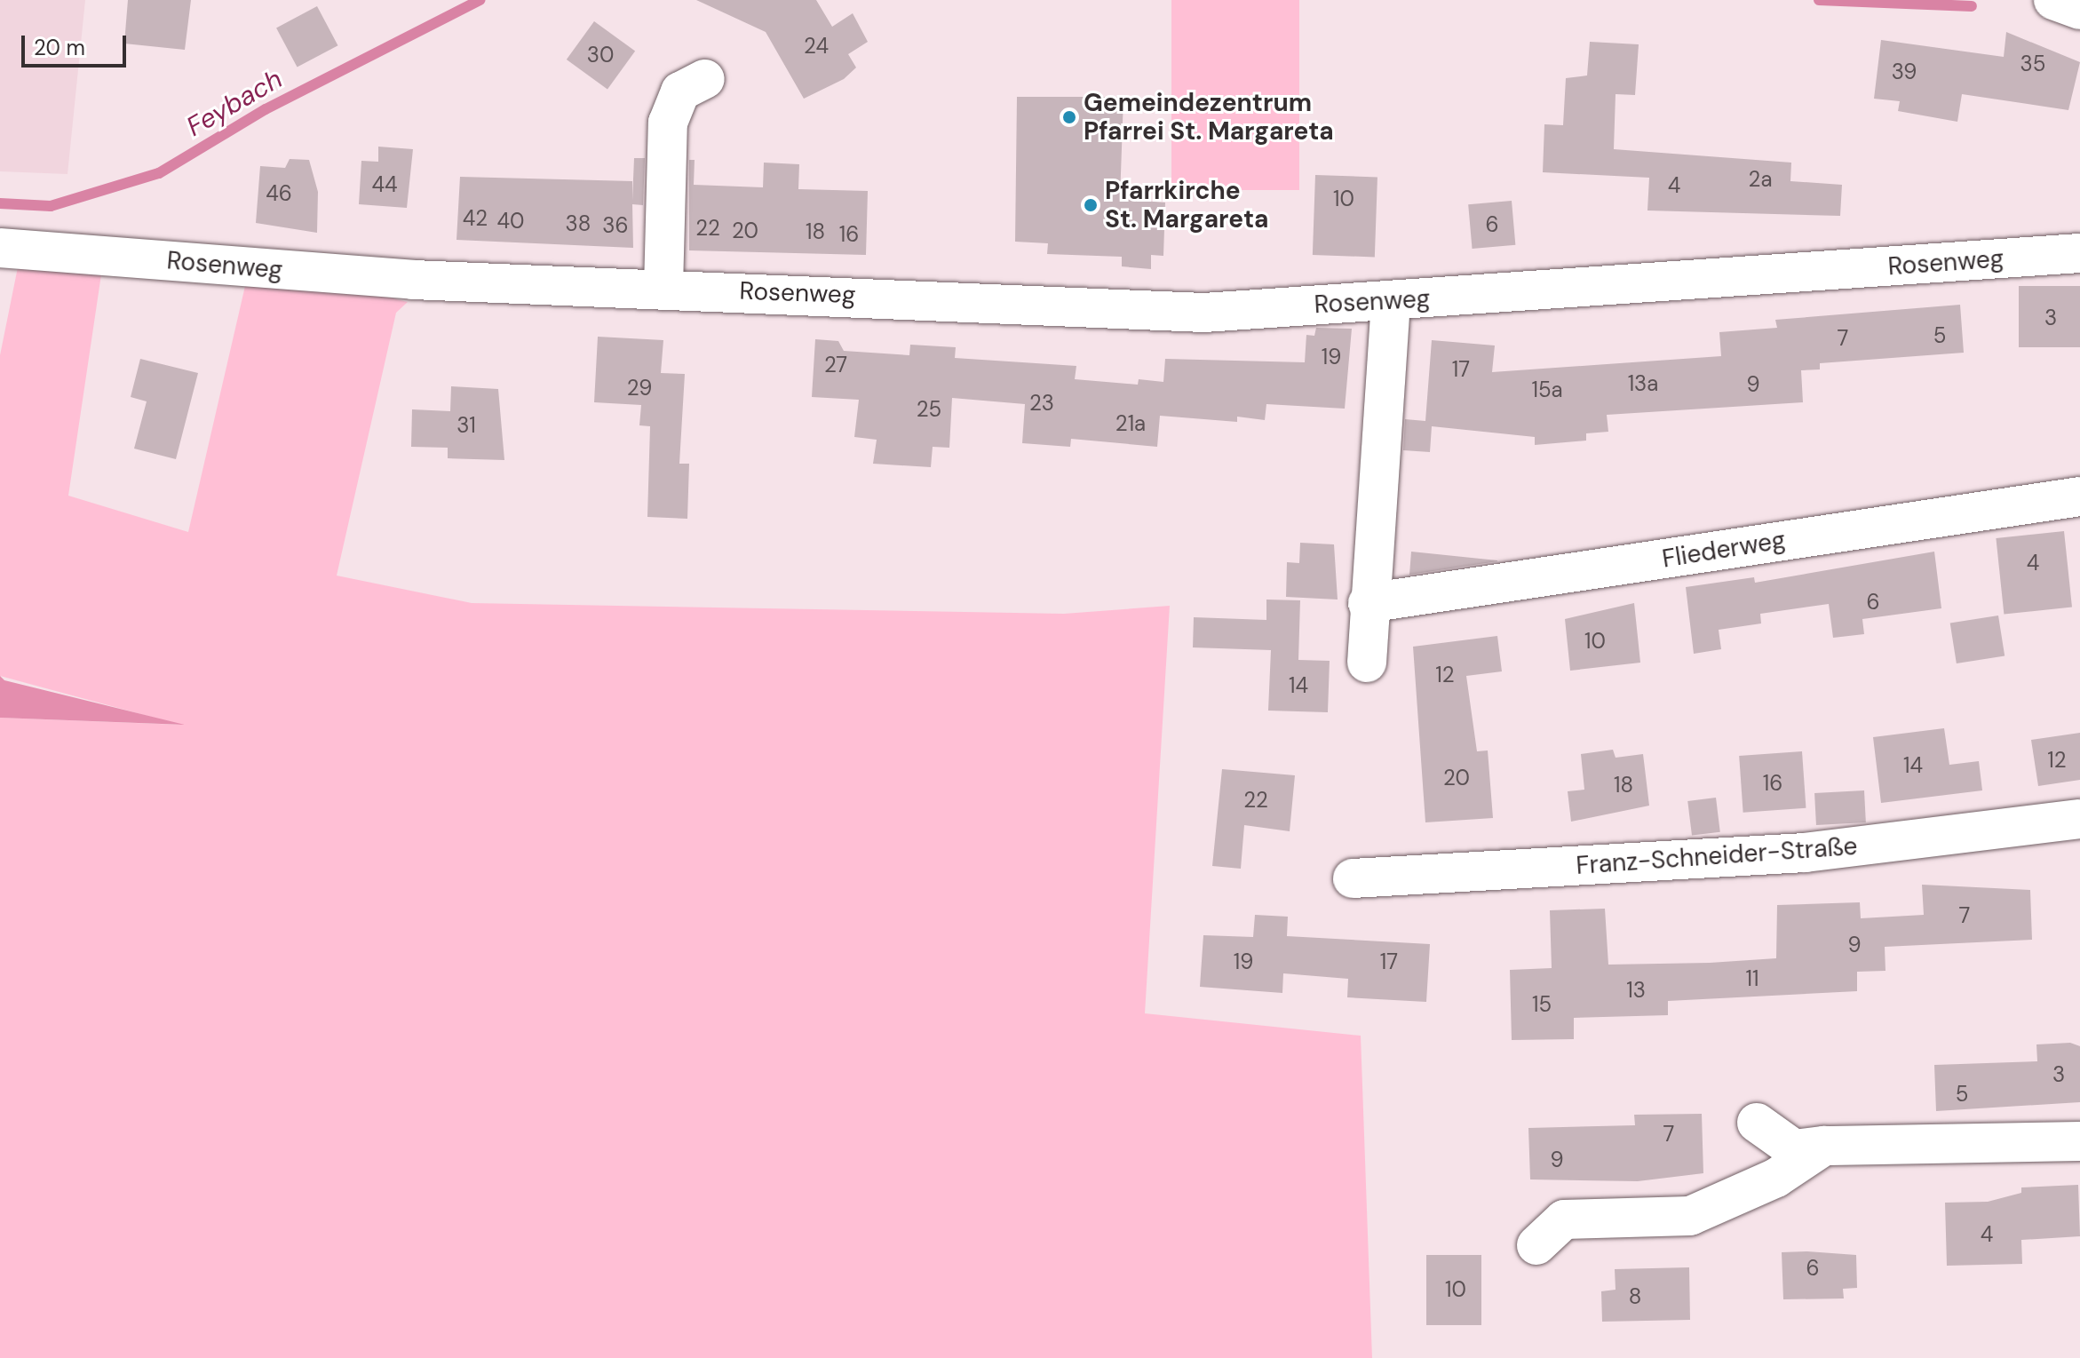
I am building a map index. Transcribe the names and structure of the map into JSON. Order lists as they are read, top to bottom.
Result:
{
  "streets": {
    "street": ["Rosenweg", "Fliederweg", "Franz-Schneider-Straße"]
  },
  "water": ["Feybach"],
  "places": ["Gemeindezentrum Pfarrei St. Margareta", "Pfarrkirche St. Margareta"],
  "house_numbers": [
    "24",
    "30",
    "35",
    "39",
    "2a",
    "44",
    "4",
    "46",
    "10",
    "42",
    "40",
    "38",
    "6",
    "36",
    "22",
    "20",
    "18",
    "16",
    "3",
    "5",
    "7",
    "19",
    "27",
    "17",
    "13a",
    "9",
    "29",
    "15a",
    "23",
    "25",
    "21a",
    "31",
    "4",
    "6",
    "10",
    "12",
    "14",
    "12",
    "14",
    "20",
    "16",
    "18",
    "22",
    "7",
    "9",
    "19",
    "17",
    "11",
    "13",
    "15",
    "3",
    "5",
    "7",
    "9",
    "4",
    "6",
    "10",
    "8"
  ],
  "scale_bar": "20 m"
}
